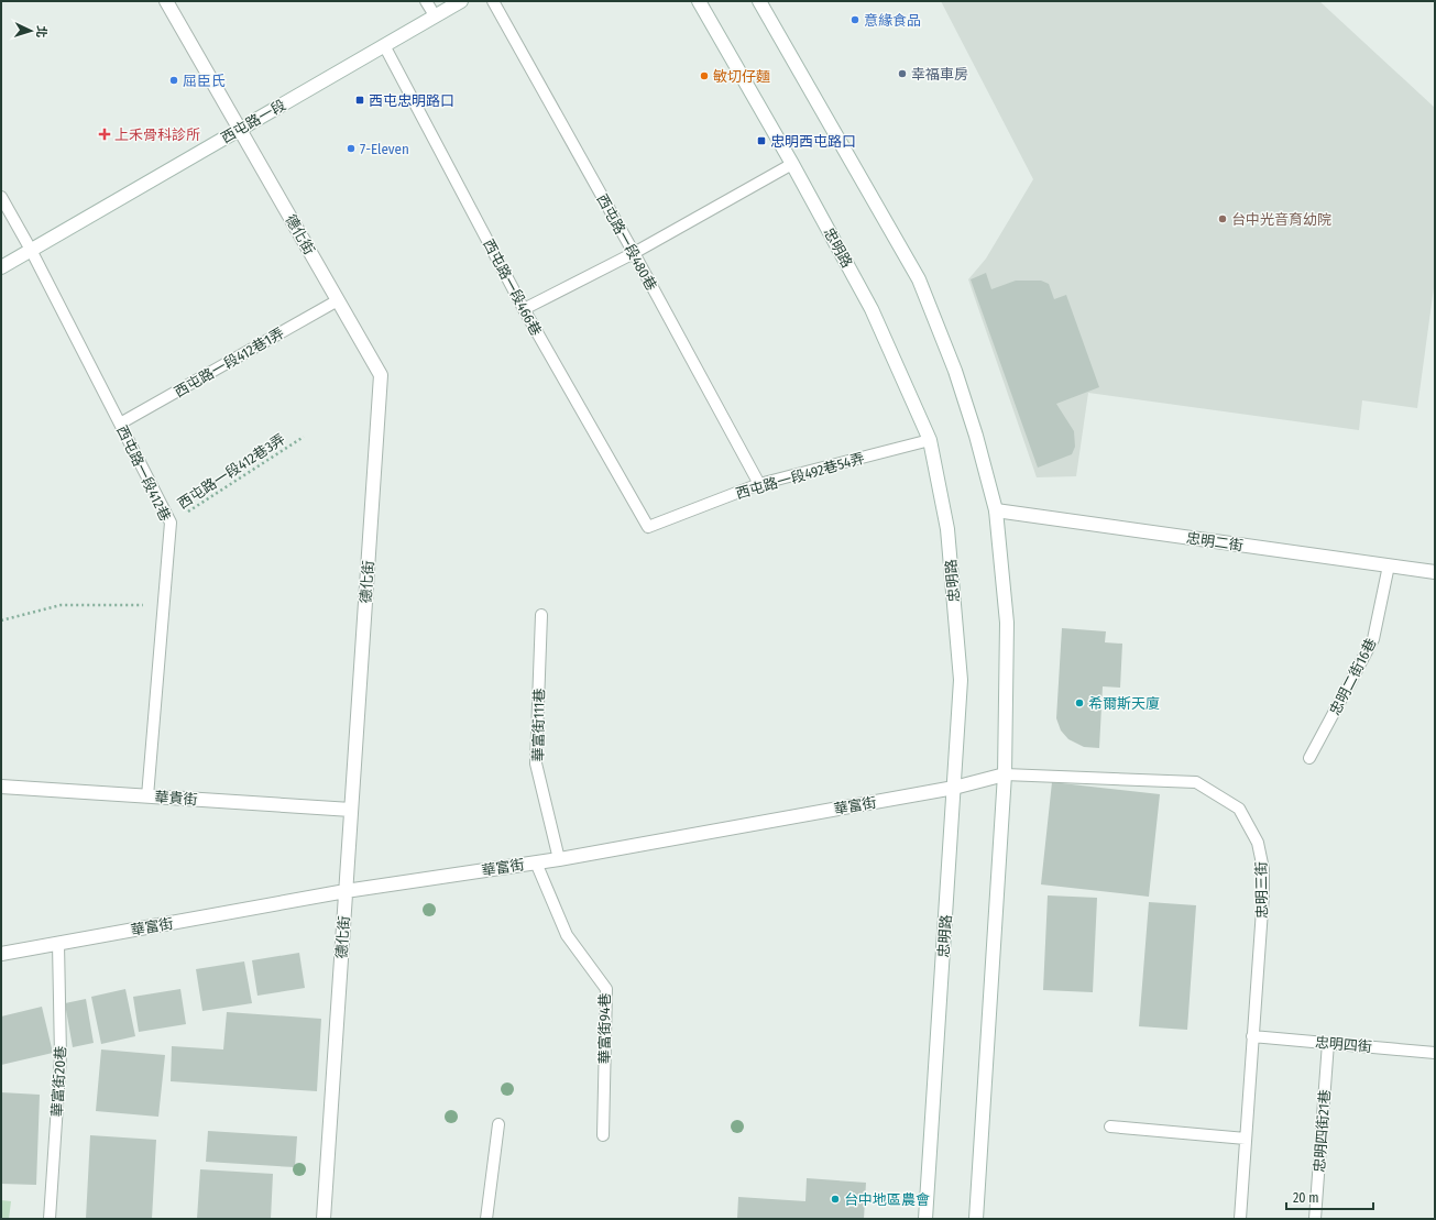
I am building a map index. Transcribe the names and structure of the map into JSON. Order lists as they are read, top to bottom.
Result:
{
  "streets": {
    "street": [
      "西屯路一段",
      "德化街",
      "忠明路",
      "忠明二街",
      "華貴街",
      "華富街"
    ],
    "lane": [
      "西屯路一段480巷",
      "西屯路一段466巷",
      "西屯路一段412巷1弄",
      "西屯路一段412巷",
      "西屯路一段492巷54弄",
      "忠明二街16巷",
      "華富街111巷",
      "忠明三街",
      "華富街94巷",
      "忠明四街",
      "華富街20巷",
      "忠明四街21巷"
    ],
    "path": ["西屯路一段412巷3弄"]
  },
  "crossings": [
    ["西屯路一段", "德化街"],
    ["西屯路一段", "西屯路一段466巷"],
    ["西屯路一段", "西屯路一段412巷"],
    ["德化街", "西屯路一段412巷1弄"],
    ["德化街", "華貴街"],
    ["德化街", "華富街"],
    ["西屯路一段480巷", "西屯路一段492巷54弄"],
    ["忠明路", "西屯路一段492巷54弄"],
    ["忠明路", "華富街"],
    ["西屯路一段466巷", "西屯路一段492巷54弄"],
    ["西屯路一段412巷1弄", "西屯路一段412巷"],
    ["西屯路一段412巷3弄", "西屯路一段412巷"],
    ["西屯路一段412巷", "華貴街"],
    ["忠明二街", "忠明二街16巷"],
    ["華富街111巷", "華富街"],
    ["華富街", "忠明三街"],
    ["華富街", "華富街94巷"],
    ["華富街", "華富街20巷"],
    ["忠明三街", "忠明四街"],
    ["忠明四街", "忠明四街21巷"]
  ],
  "places": {
    "other": [
      "意緣食品",
      "幸福車房",
      "敏切仔麵",
      "屈臣氏",
      "7-Eleven",
      "台中光音育幼院",
      "希爾斯天廈",
      "台中地區農會"
    ],
    "transit": ["西屯忠明路口", "忠明西屯路口"],
    "health": ["上禾骨科診所"]
  },
  "scale_bar": "20 m",
  "north": "right"
}
